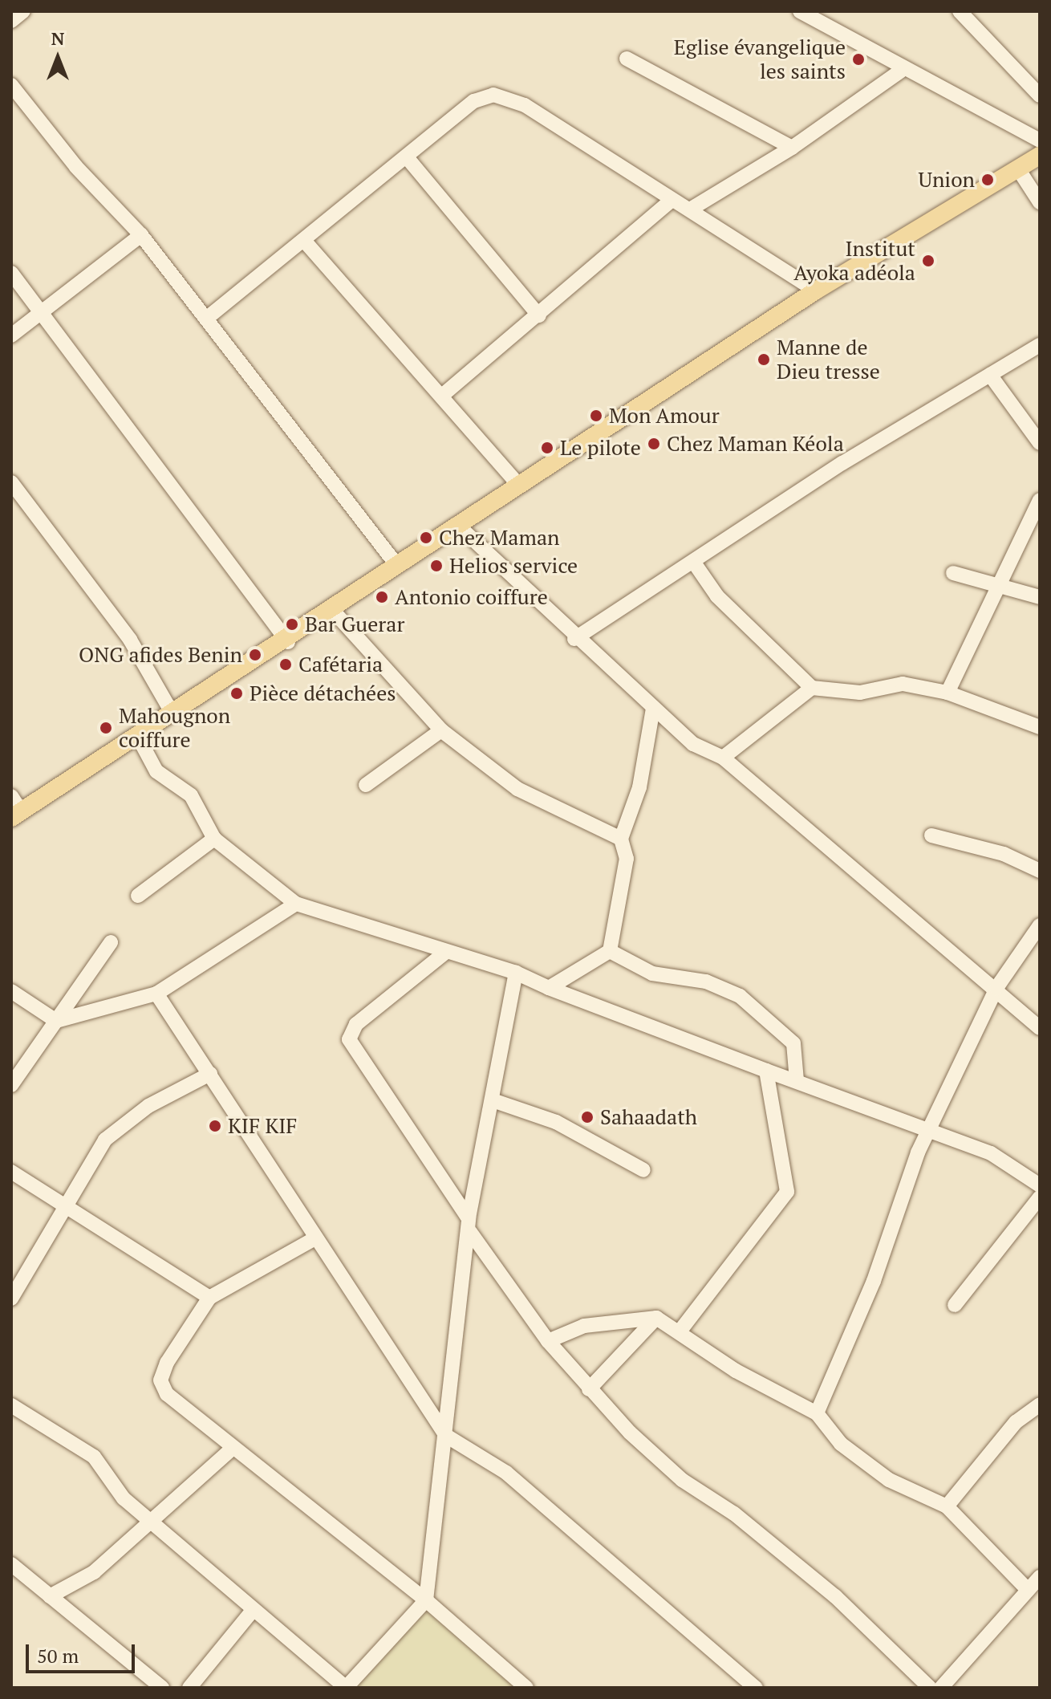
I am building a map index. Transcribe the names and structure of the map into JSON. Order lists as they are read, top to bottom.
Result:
{
  "places": [
    "Eglise évangelique les saints",
    "Union",
    "Institut Ayoka adéola",
    "Manne de Dieu tresse",
    "Mon Amour",
    "Chez Maman Kéola",
    "Le pilote",
    "Chez Maman",
    "Helios service",
    "Antonio coiffure",
    "Bar Guerar",
    "ONG afides Benin",
    "Cafétaria",
    "Pièce détachées",
    "Mahougnon coiffure",
    "Sahaadath",
    "KIF KIF"
  ],
  "scale_bar": "50 m",
  "north": "top"
}
